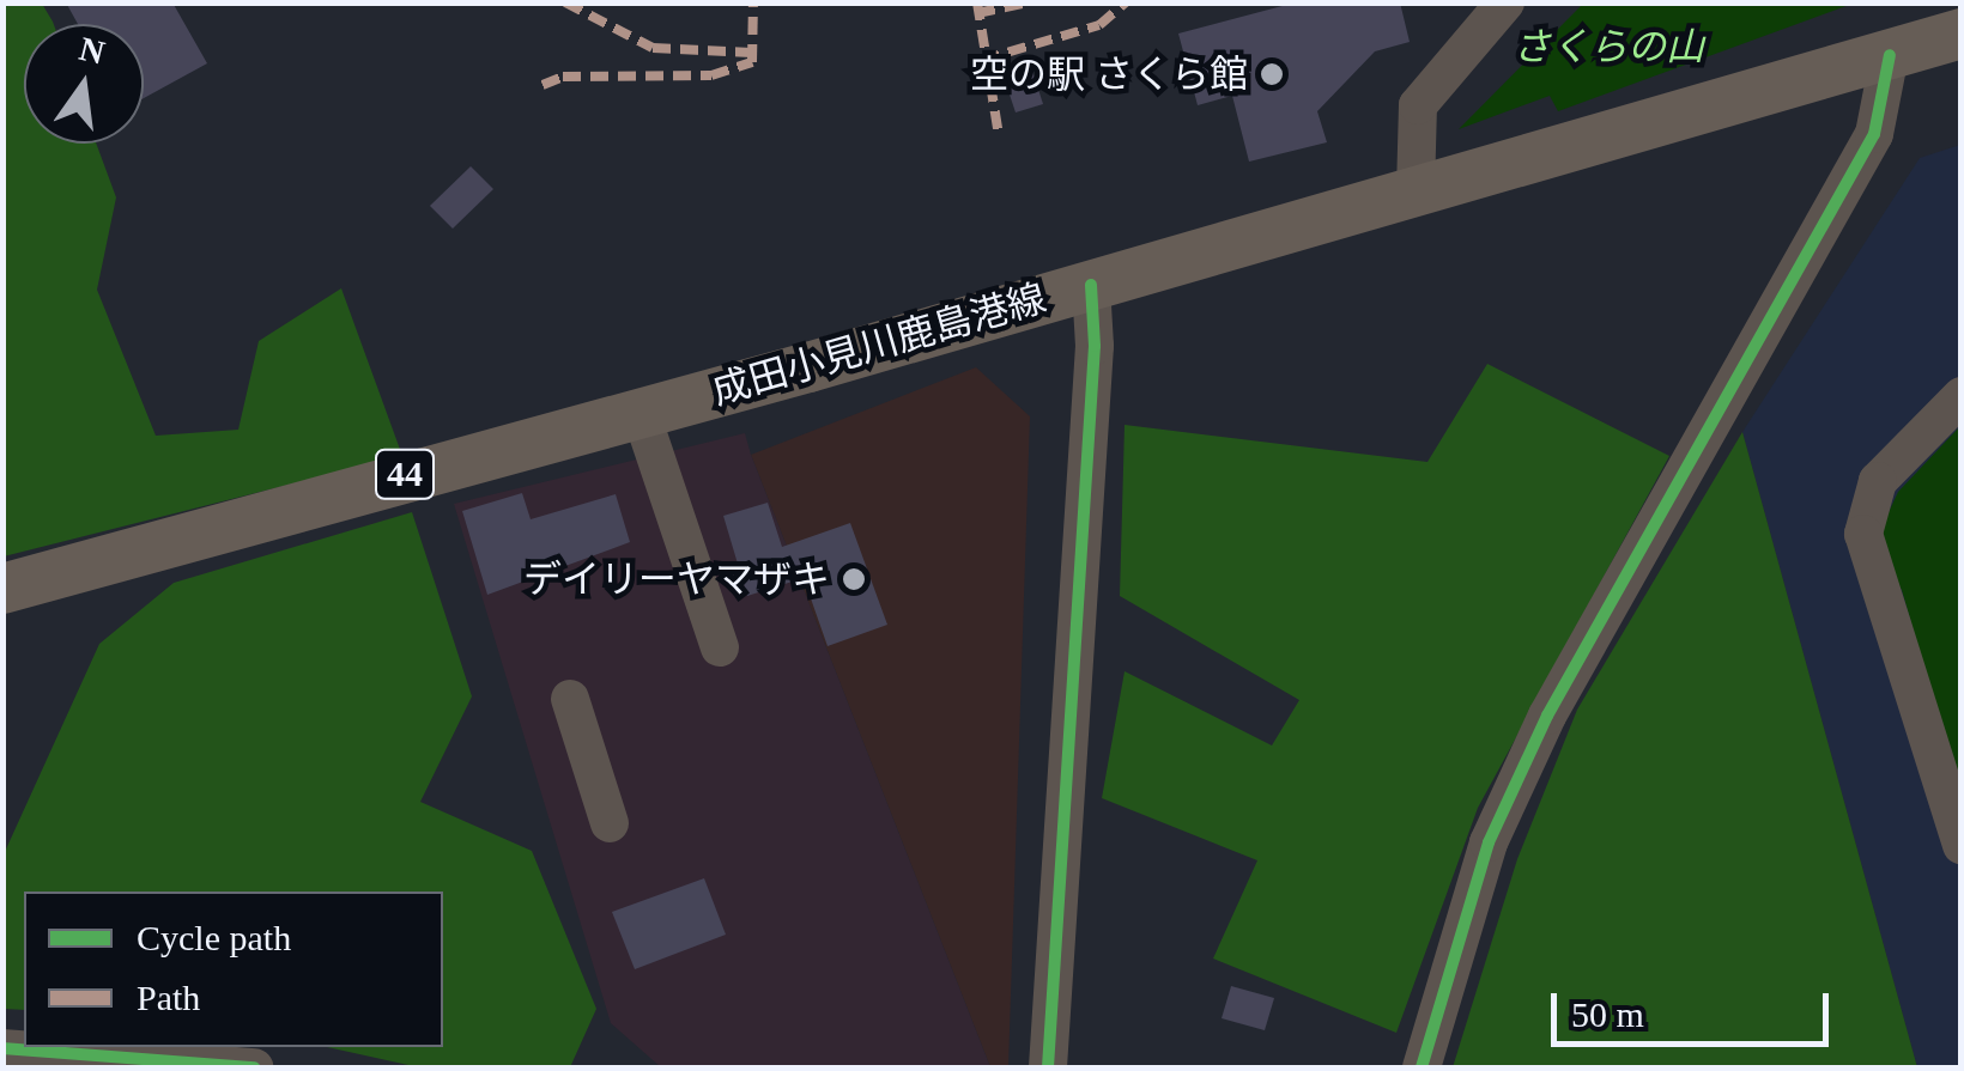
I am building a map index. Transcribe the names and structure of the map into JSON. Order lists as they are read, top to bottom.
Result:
{
  "streets": {
    "main road": ["成田小見川鹿島港線", "44"]
  },
  "parks": ["さくらの山"],
  "places": ["空の駅 さくら館", "デイリーヤマザキ"],
  "legend": ["Cycle path", "Path"],
  "scale_bar": "50 m",
  "north": "top"
}
